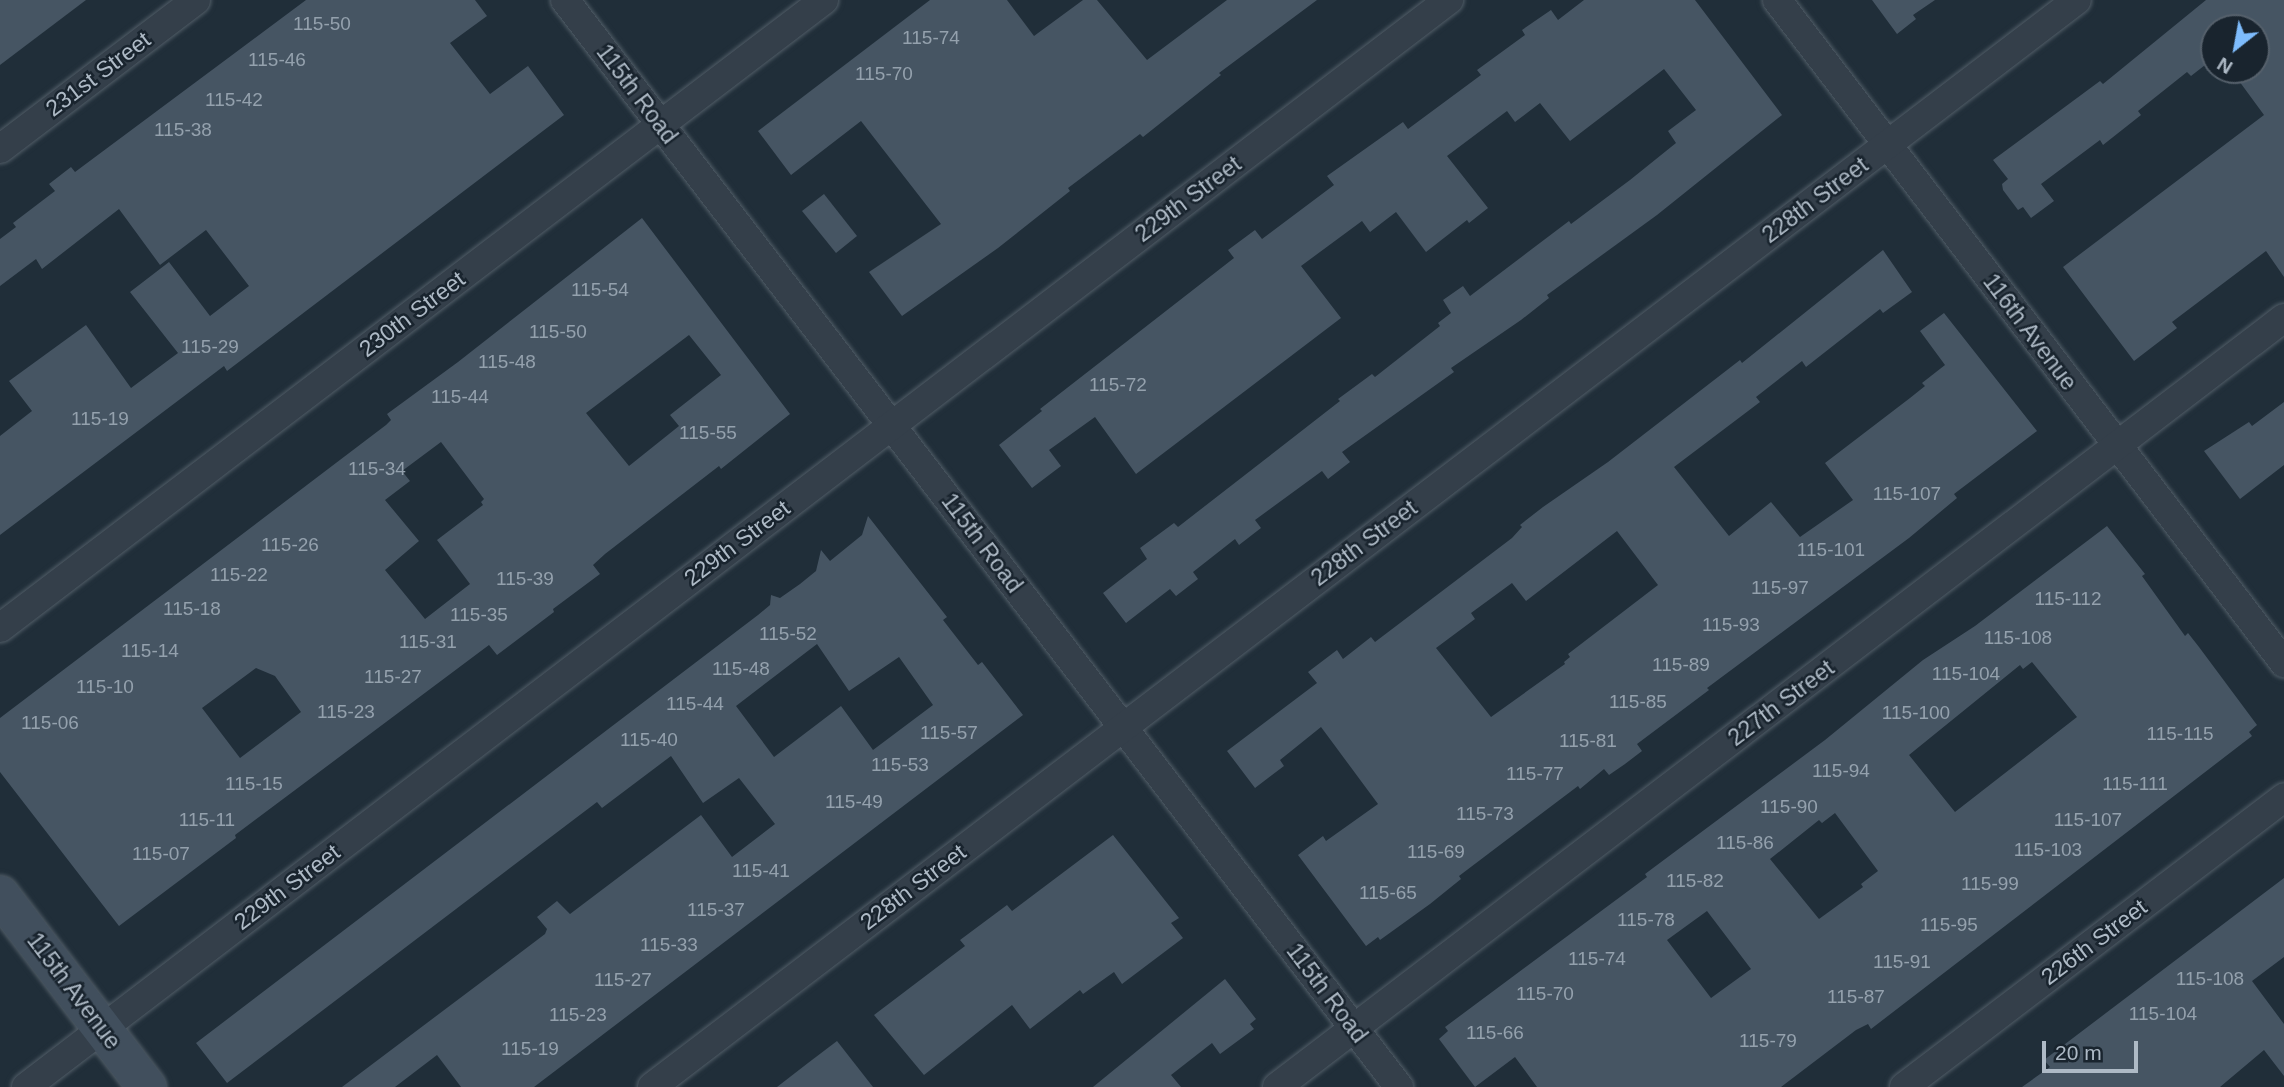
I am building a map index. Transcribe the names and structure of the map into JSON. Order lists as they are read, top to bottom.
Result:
{
  "streets": {
    "main road": ["115th Avenue"],
    "street": [
      "231st Street",
      "115th Road",
      "229th Street",
      "228th Street",
      "230th Street",
      "116th Avenue",
      "227th Street",
      "226th Street"
    ]
  },
  "crossings": [
    ["115th Road", "229th Street"],
    ["115th Road", "228th Street"],
    ["115th Road", "230th Street"],
    ["115th Road", "227th Street"],
    ["229th Street", "115th Avenue"],
    ["228th Street", "116th Avenue"],
    ["116th Avenue", "227th Street"]
  ],
  "house_numbers": [
    "115-50",
    "115-74",
    "115-46",
    "115-70",
    "115-42",
    "115-38",
    "115-54",
    "115-50",
    "115-29",
    "115-48",
    "115-72",
    "115-44",
    "115-19",
    "115-55",
    "115-34",
    "115-107",
    "115-26",
    "115-101",
    "115-22",
    "115-39",
    "115-97",
    "115-112",
    "115-18",
    "115-35",
    "115-93",
    "115-52",
    "115-108",
    "115-31",
    "115-14",
    "115-89",
    "115-48",
    "115-104",
    "115-27",
    "115-10",
    "115-85",
    "115-44",
    "115-23",
    "115-100",
    "115-06",
    "115-57",
    "115-115",
    "115-40",
    "115-81",
    "115-53",
    "115-94",
    "115-77",
    "115-15",
    "115-111",
    "115-49",
    "115-90",
    "115-73",
    "115-11",
    "115-107",
    "115-86",
    "115-103",
    "115-69",
    "115-07",
    "115-41",
    "115-82",
    "115-99",
    "115-65",
    "115-37",
    "115-78",
    "115-95",
    "115-33",
    "115-74",
    "115-91",
    "115-108",
    "115-27",
    "115-70",
    "115-87",
    "115-104",
    "115-23",
    "115-66",
    "115-79",
    "115-19"
  ],
  "scale_bar": "20 m",
  "north": "bottom left"
}
